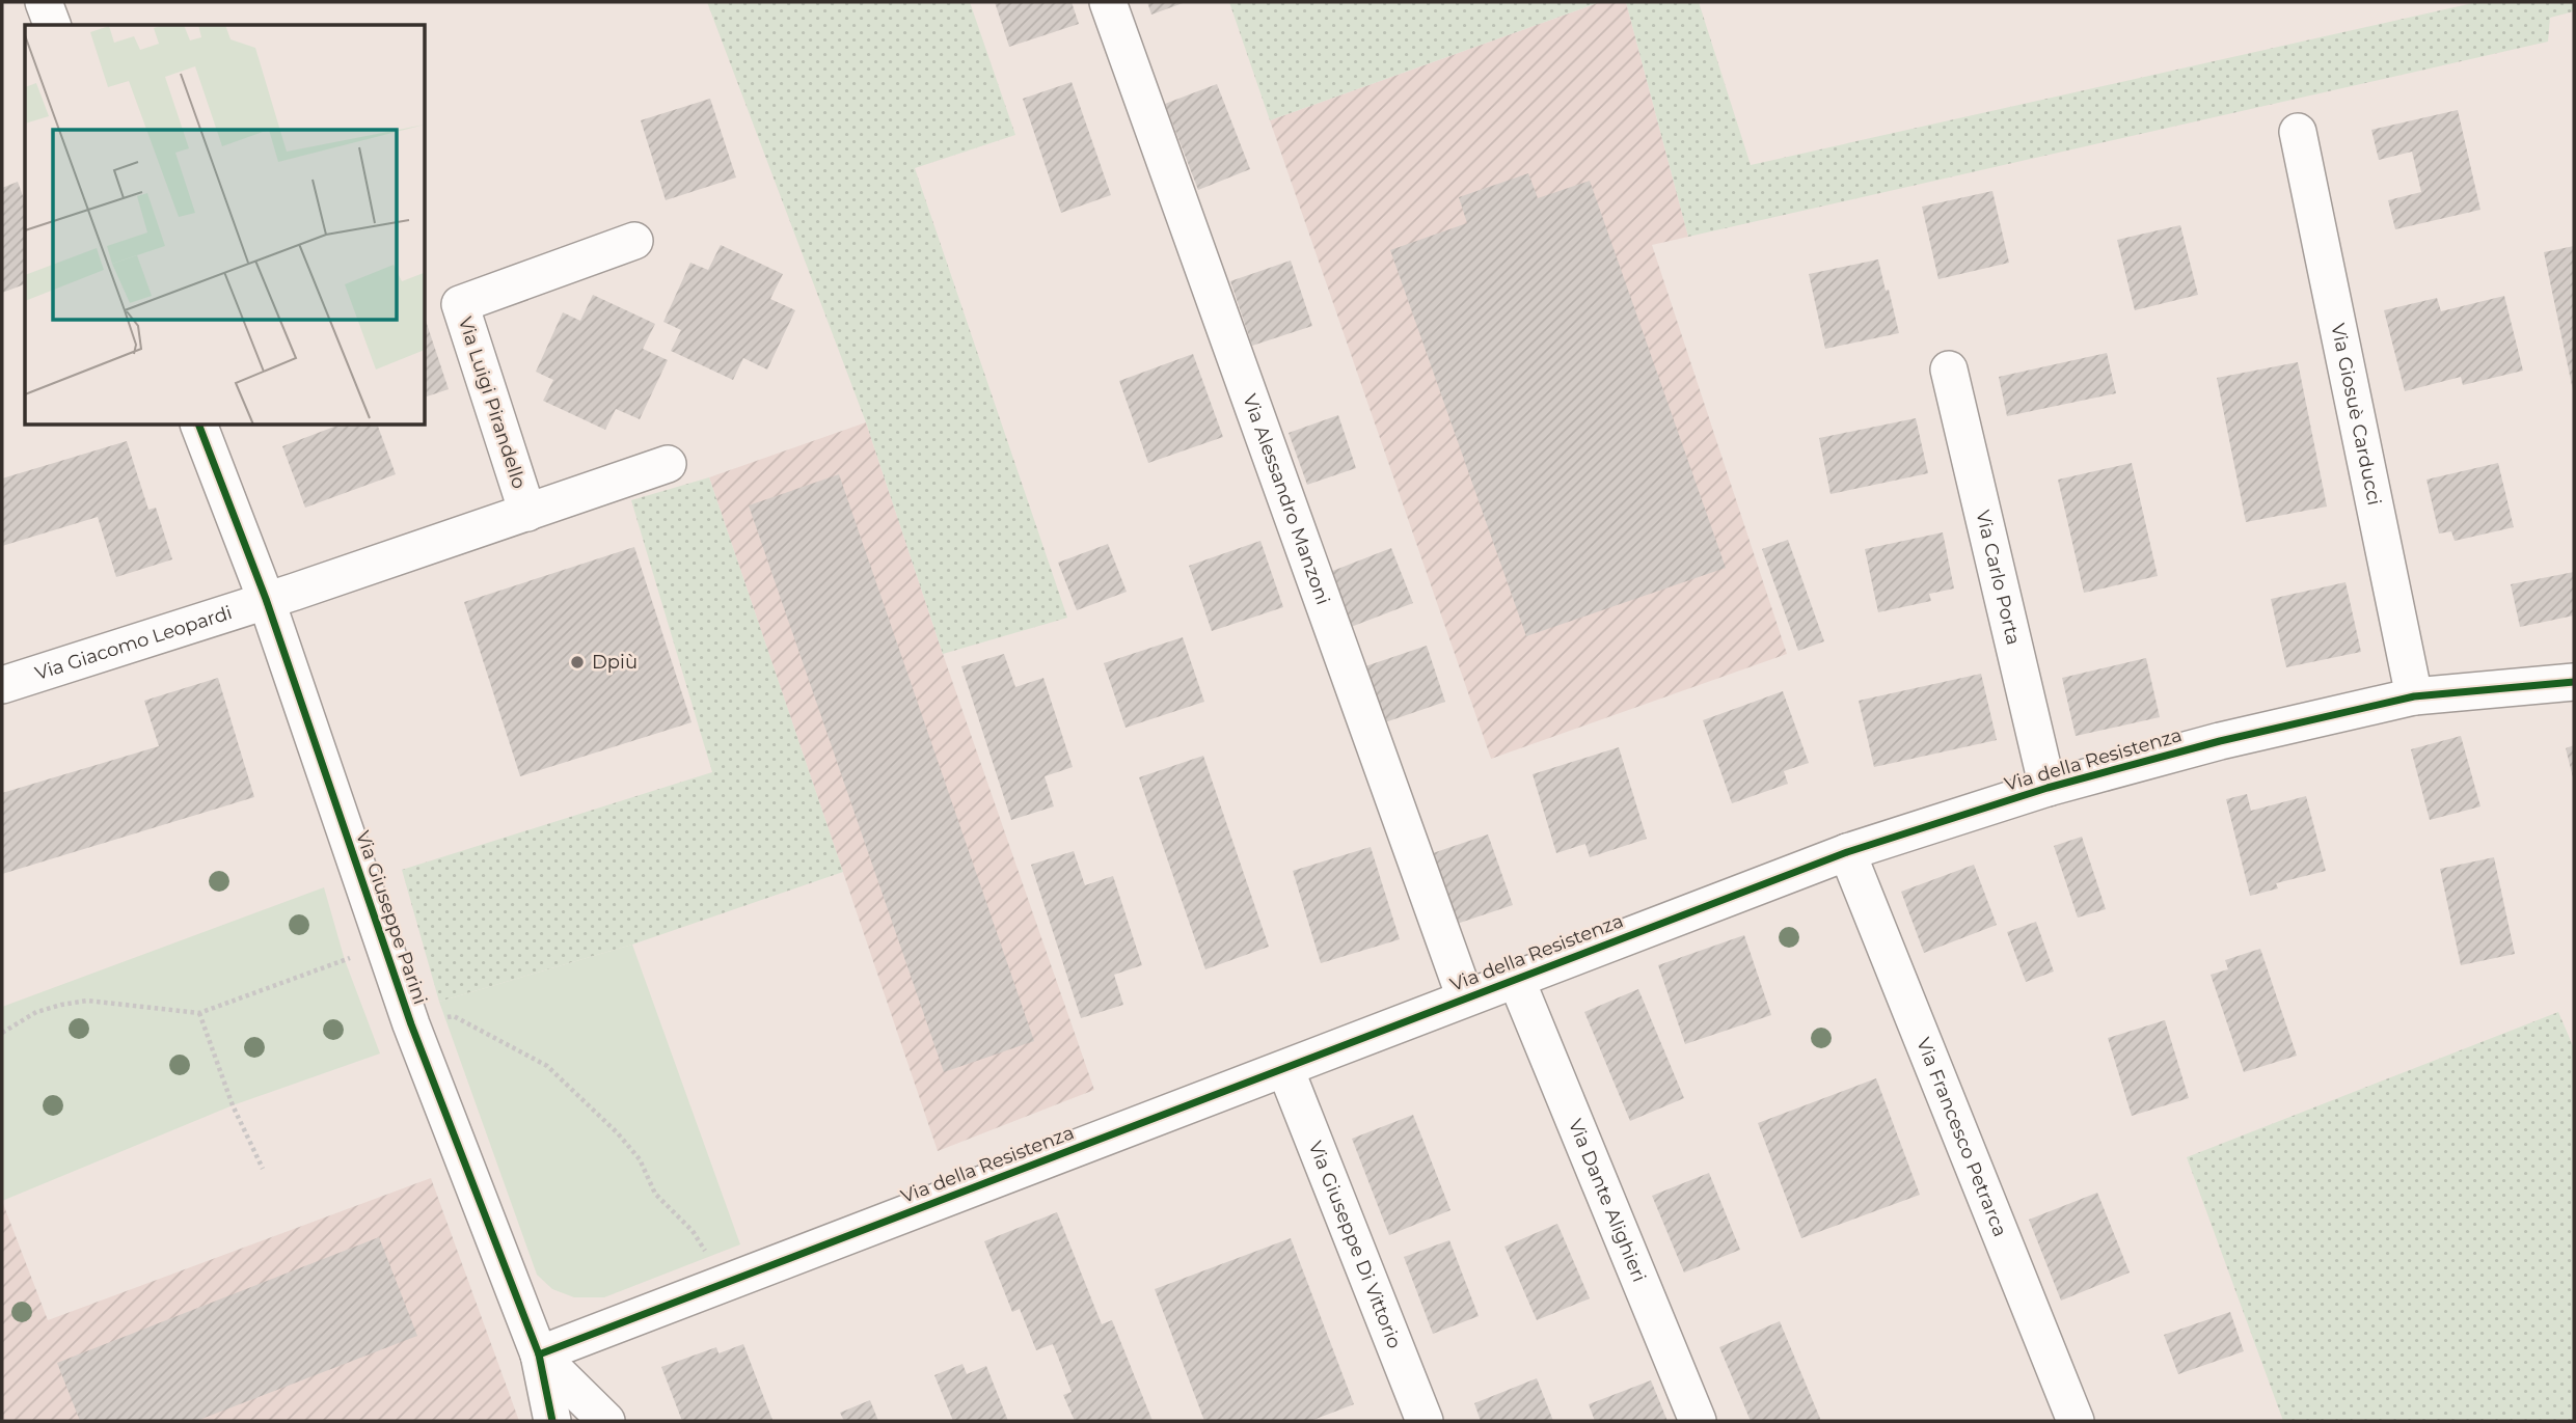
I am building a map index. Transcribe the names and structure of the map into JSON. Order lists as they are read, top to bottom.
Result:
{
  "streets": {
    "street": [
      "Via Luigi Pirandello",
      "Via Giosuè Carducci",
      "Via Alessandro Manzoni",
      "Via Carlo Porta",
      "Via Giacomo Leopardi",
      "Via della Resistenza",
      "Via Giuseppe Parini",
      "Via Francesco Petrarca",
      "Via Dante Alighieri",
      "Via Giuseppe Di Vittorio"
    ]
  },
  "crossings": [
    ["Via Luigi Pirandello", "Via Giacomo Leopardi"],
    ["Via Luigi Pirandello", "Via Giuseppe Parini"],
    ["Via Giosuè Carducci", "Via della Resistenza"],
    ["Via Alessandro Manzoni", "Via della Resistenza"],
    ["Via Carlo Porta", "Via della Resistenza"],
    ["Via Giacomo Leopardi", "Via Giuseppe Parini"],
    ["Via della Resistenza", "Via Giuseppe Parini"],
    ["Via della Resistenza", "Via Francesco Petrarca"],
    ["Via della Resistenza", "Via Dante Alighieri"],
    ["Via della Resistenza", "Via Giuseppe Di Vittorio"]
  ],
  "places": ["Dpiù"]
}
